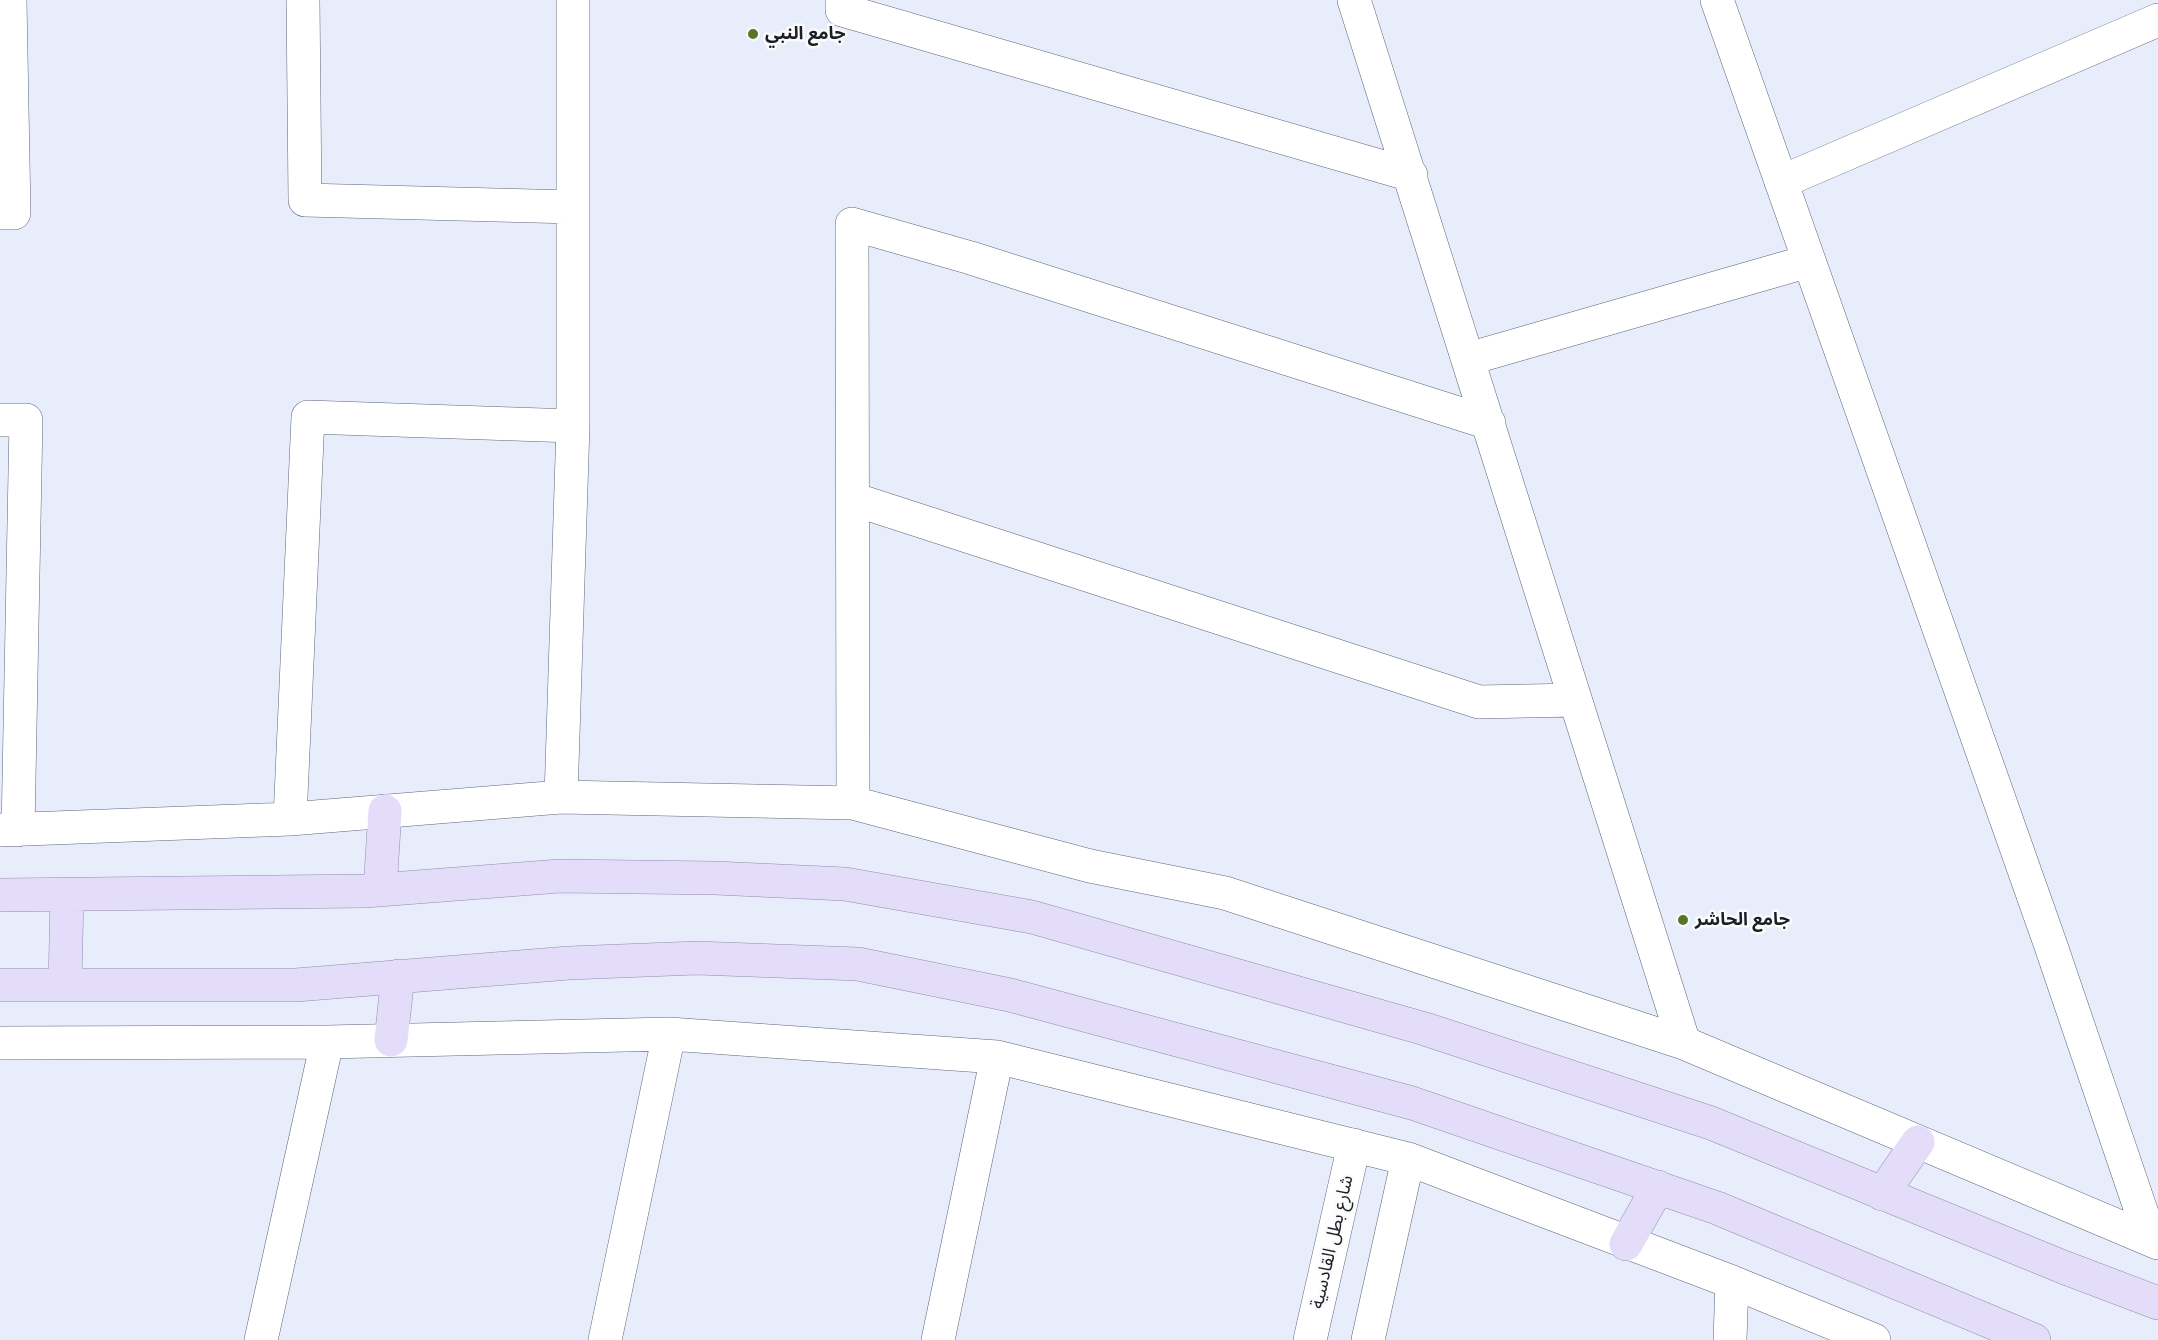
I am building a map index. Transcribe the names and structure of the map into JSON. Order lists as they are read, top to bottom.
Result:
{
  "streets": {
    "street": ["شارع بطل القادسية"]
  },
  "places": ["جامع النبي", "جامع الحاشر"]
}
